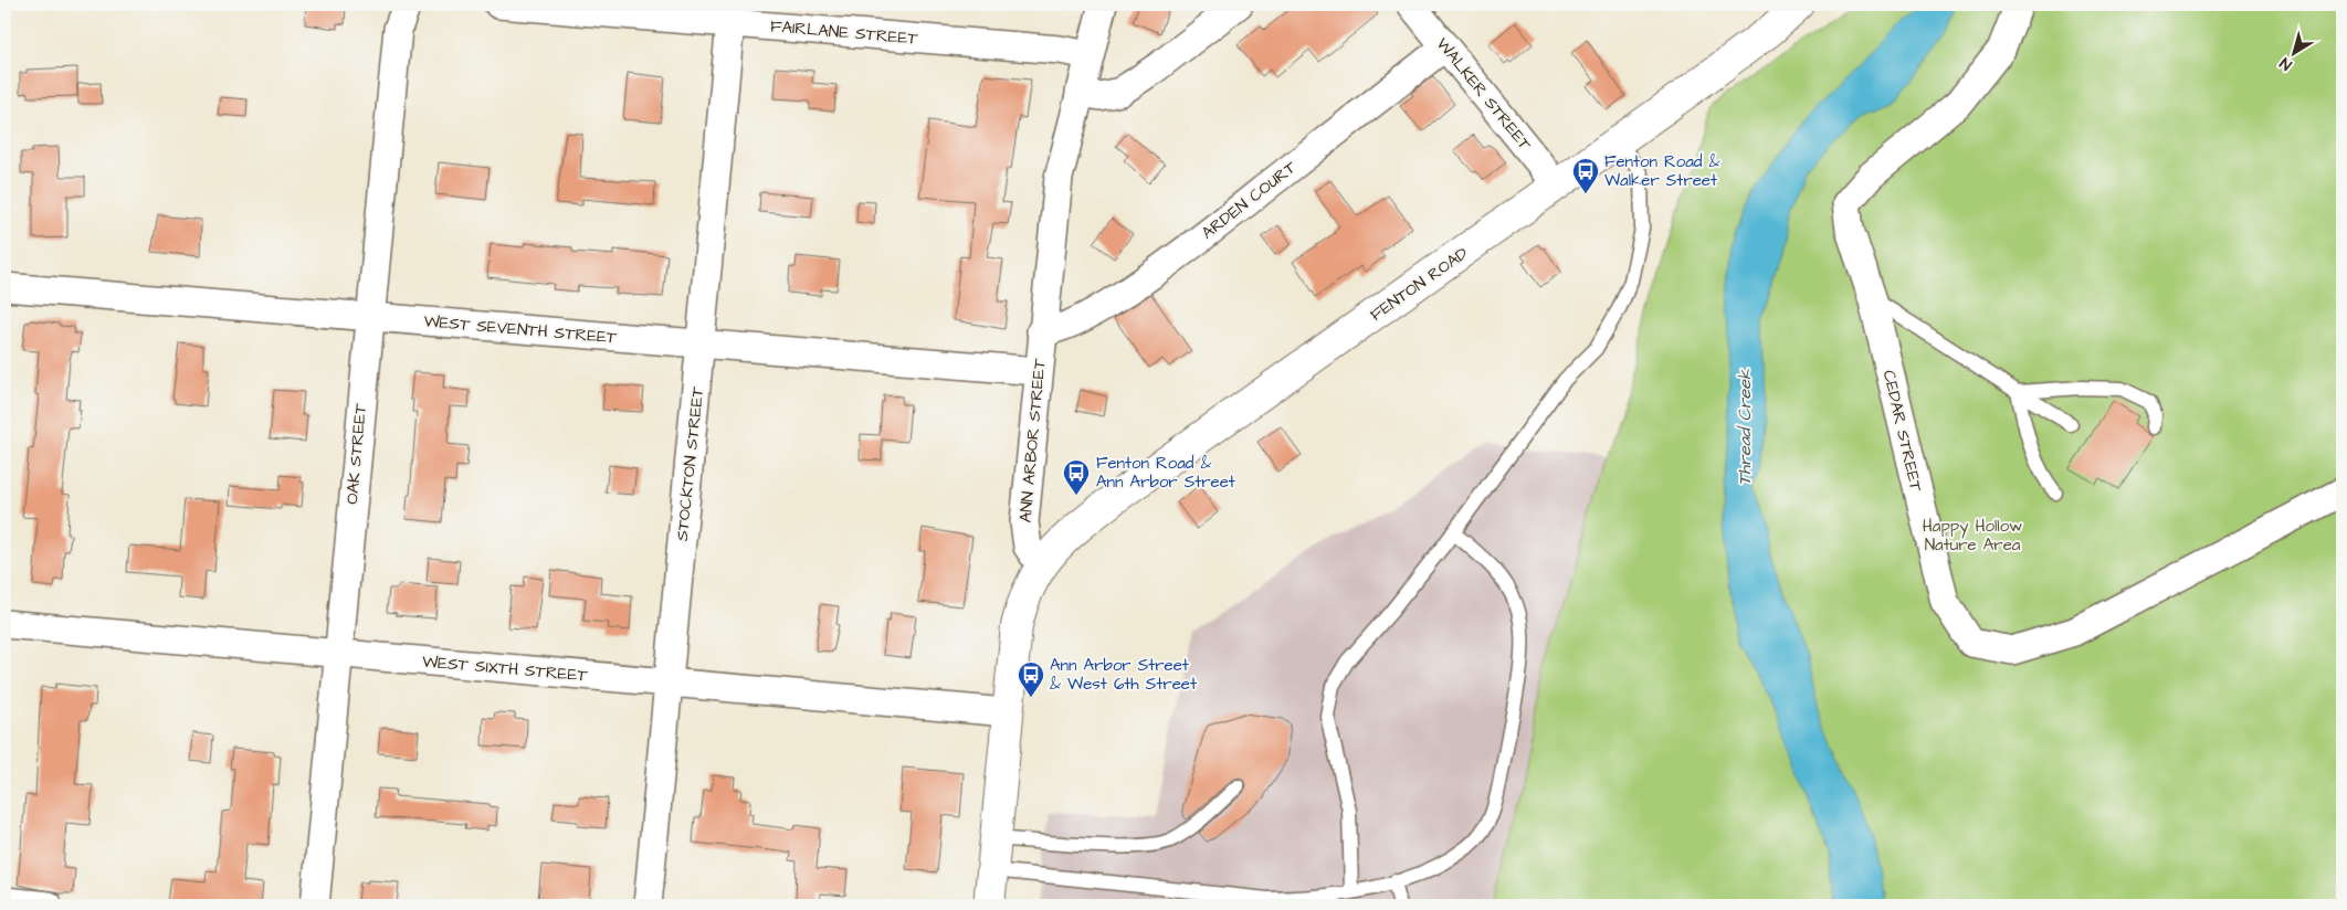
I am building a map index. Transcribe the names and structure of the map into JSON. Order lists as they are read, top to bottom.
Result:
{
  "streets": {
    "street": [
      "FAIRLANE STREET",
      "WALKER STREET",
      "ARDEN COURT",
      "FENTON ROAD",
      "WEST SEVENTH STREET",
      "CEDAR STREET",
      "ANN ARBOR STREET",
      "OAK STREET",
      "STOCKTON STREET",
      "WEST SIXTH STREET"
    ]
  },
  "crossings": [
    ["FAIRLANE STREET", "ANN ARBOR STREET"],
    ["FAIRLANE STREET", "STOCKTON STREET"],
    ["WALKER STREET", "ARDEN COURT"],
    ["WALKER STREET", "FENTON ROAD"],
    ["ARDEN COURT", "ANN ARBOR STREET"],
    ["FENTON ROAD", "ANN ARBOR STREET"],
    ["WEST SEVENTH STREET", "ANN ARBOR STREET"],
    ["WEST SEVENTH STREET", "OAK STREET"],
    ["WEST SEVENTH STREET", "STOCKTON STREET"],
    ["OAK STREET", "WEST SIXTH STREET"],
    ["STOCKTON STREET", "WEST SIXTH STREET"]
  ],
  "water": ["Thread Creek"],
  "parks": ["Happy Hollow Nature Area"],
  "places": {
    "bus stop": ["Fenton Road & Walker Street", "Fenton Road & Ann Arbor Street", "Ann Arbor Street & West 6th Street"]
  },
  "north": "bottom left"
}
